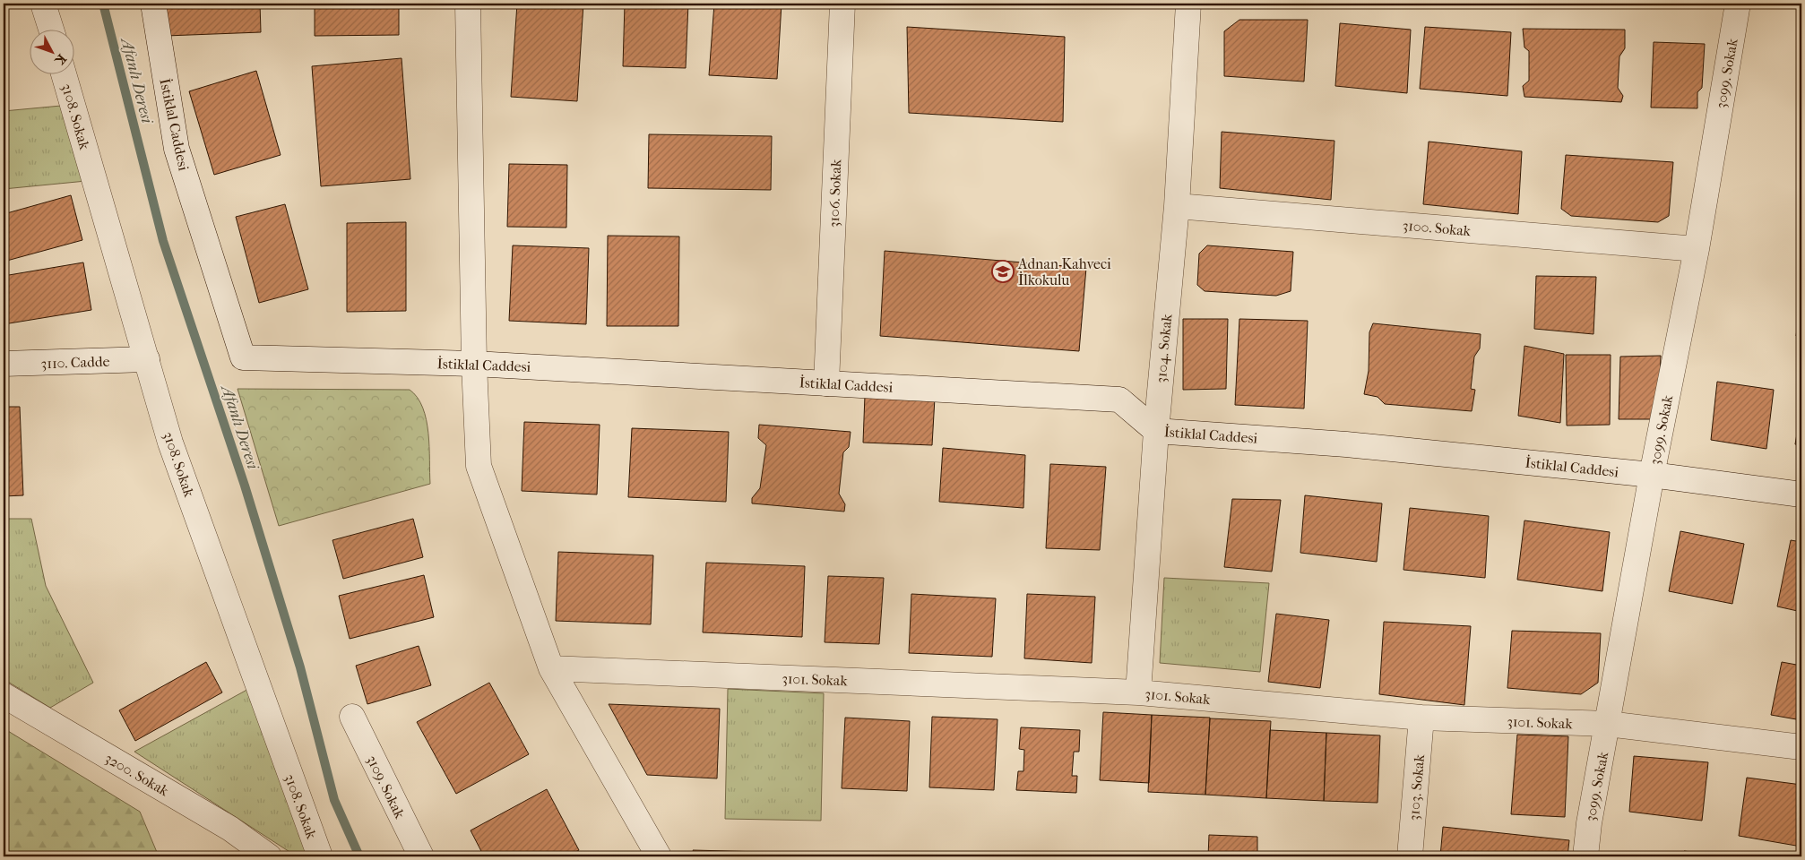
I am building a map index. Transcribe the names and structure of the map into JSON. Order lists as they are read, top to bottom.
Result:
{
  "streets": {
    "street": [
      "3099. Sokak",
      "3108. Sokak",
      "İstiklal Caddesi",
      "3106. Sokak",
      "3100. Sokak",
      "3104. Sokak",
      "3110. Cadde",
      "3101. Sokak",
      "3200. Sokak",
      "3109. Sokak",
      "3103. Sokak"
    ]
  },
  "crossings": [
    ["3099. Sokak", "İstiklal Caddesi"],
    ["3099. Sokak", "3100. Sokak"],
    ["3099. Sokak", "3101. Sokak"],
    ["3108. Sokak", "3110. Cadde"],
    ["İstiklal Caddesi", "3106. Sokak"],
    ["İstiklal Caddesi", "3104. Sokak"],
    ["3100. Sokak", "3104. Sokak"],
    ["3104. Sokak", "3101. Sokak"],
    ["3101. Sokak", "3103. Sokak"]
  ],
  "water": ["Afanlı Deresi"],
  "places": {
    "school or university": ["Adnan Kahveci İlkokulu"]
  },
  "north": "bottom right"
}
